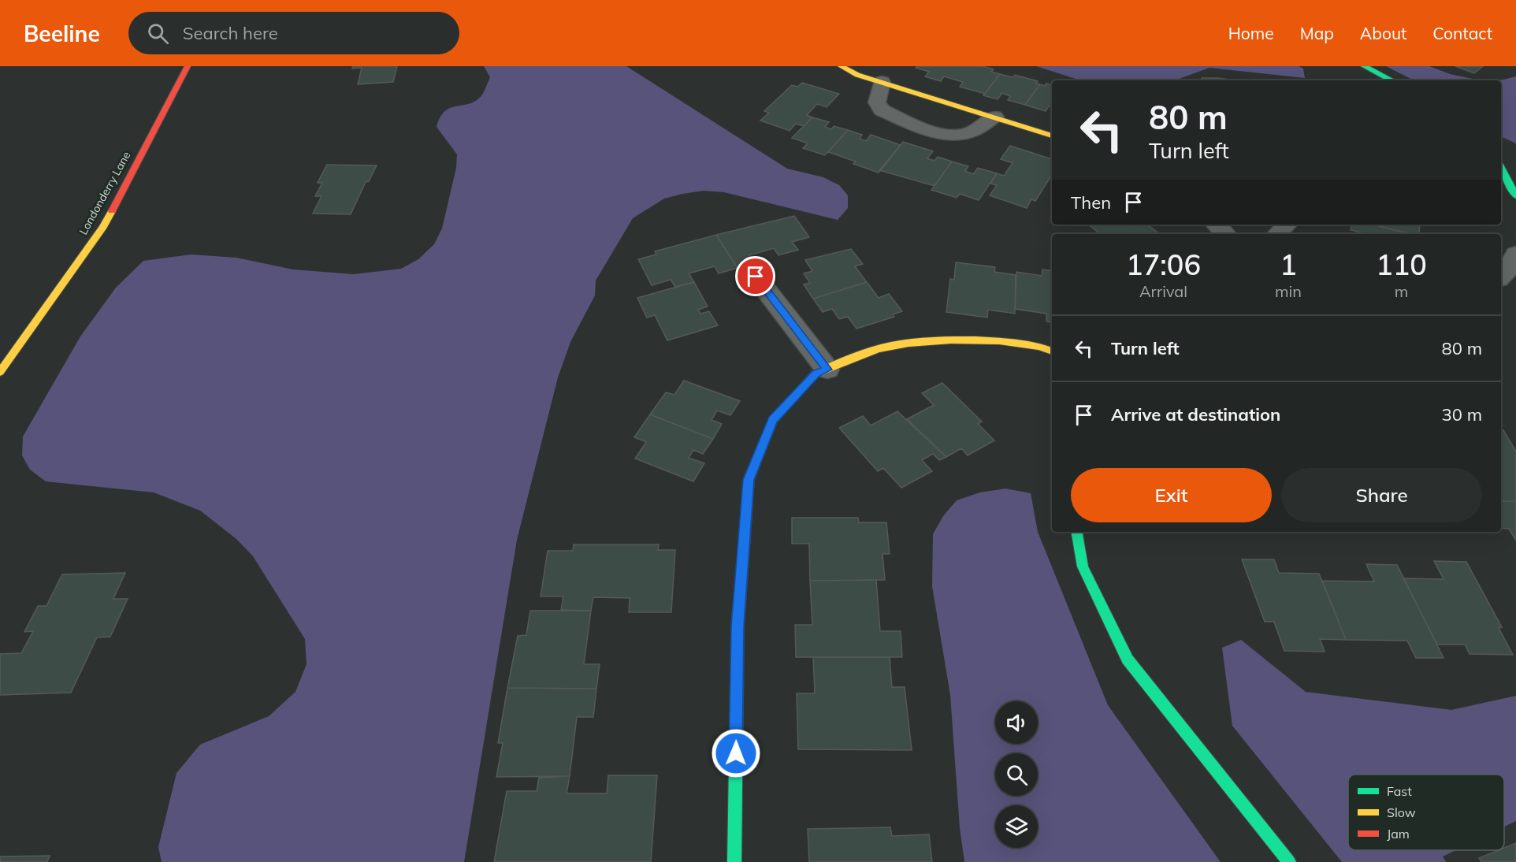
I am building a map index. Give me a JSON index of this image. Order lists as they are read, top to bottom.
{
  "streets": {
    "street": ["Londonderry Lane"]
  },
  "legend": ["Fast", "Slow", "Jam"],
  "page": {
    "header": "Beeline",
    "search": "Search here",
    "nav": [
      "Home",
      "Map",
      "About",
      "Contact"
    ],
    "turn": ["80 m", "Turn left"],
    "then": "Then",
    "eta": [
      "17:06",
      "Arrival",
      "1",
      "min",
      "110",
      "m"
    ],
    "list": [
      {
        "name": "Turn left",
        "value": "80 m"
      },
      {
        "name": "Arrive at destination",
        "value": "30 m"
      }
    ],
    "buttons": ["Exit", "Share"]
  }
}
